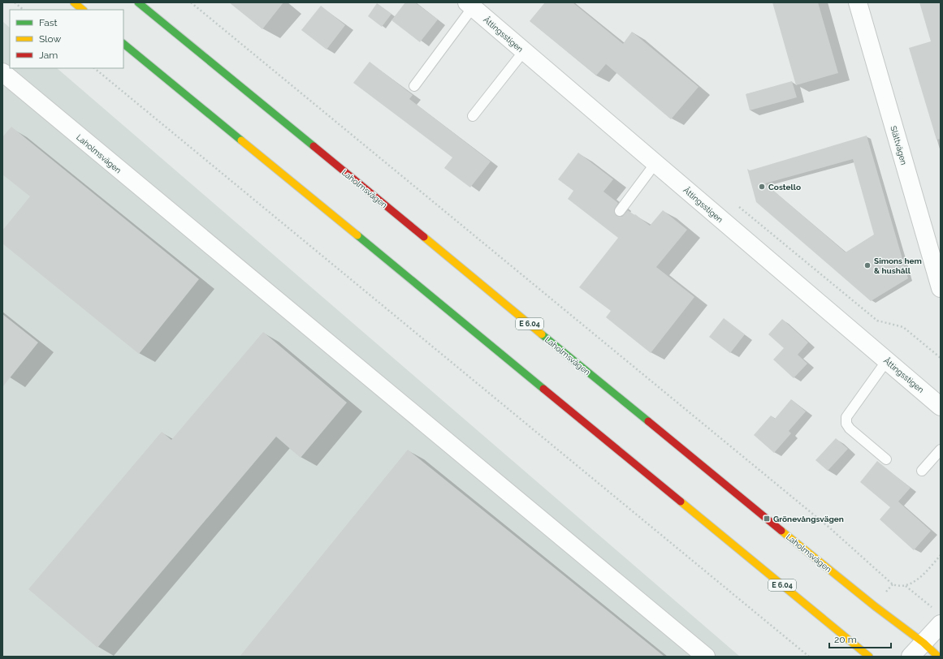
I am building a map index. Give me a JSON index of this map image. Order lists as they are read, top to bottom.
{
  "streets": {
    "highway": ["Laholmsvägen", "E 6.04"],
    "street": ["Åttingsstigen", "Slättvägen"]
  },
  "places": {
    "other": ["Costello", "Simons hem & hushåll"],
    "transit": ["Grönevångsvägen"]
  },
  "legend": ["Fast", "Slow", "Jam"],
  "scale_bar": "20 m"
}
